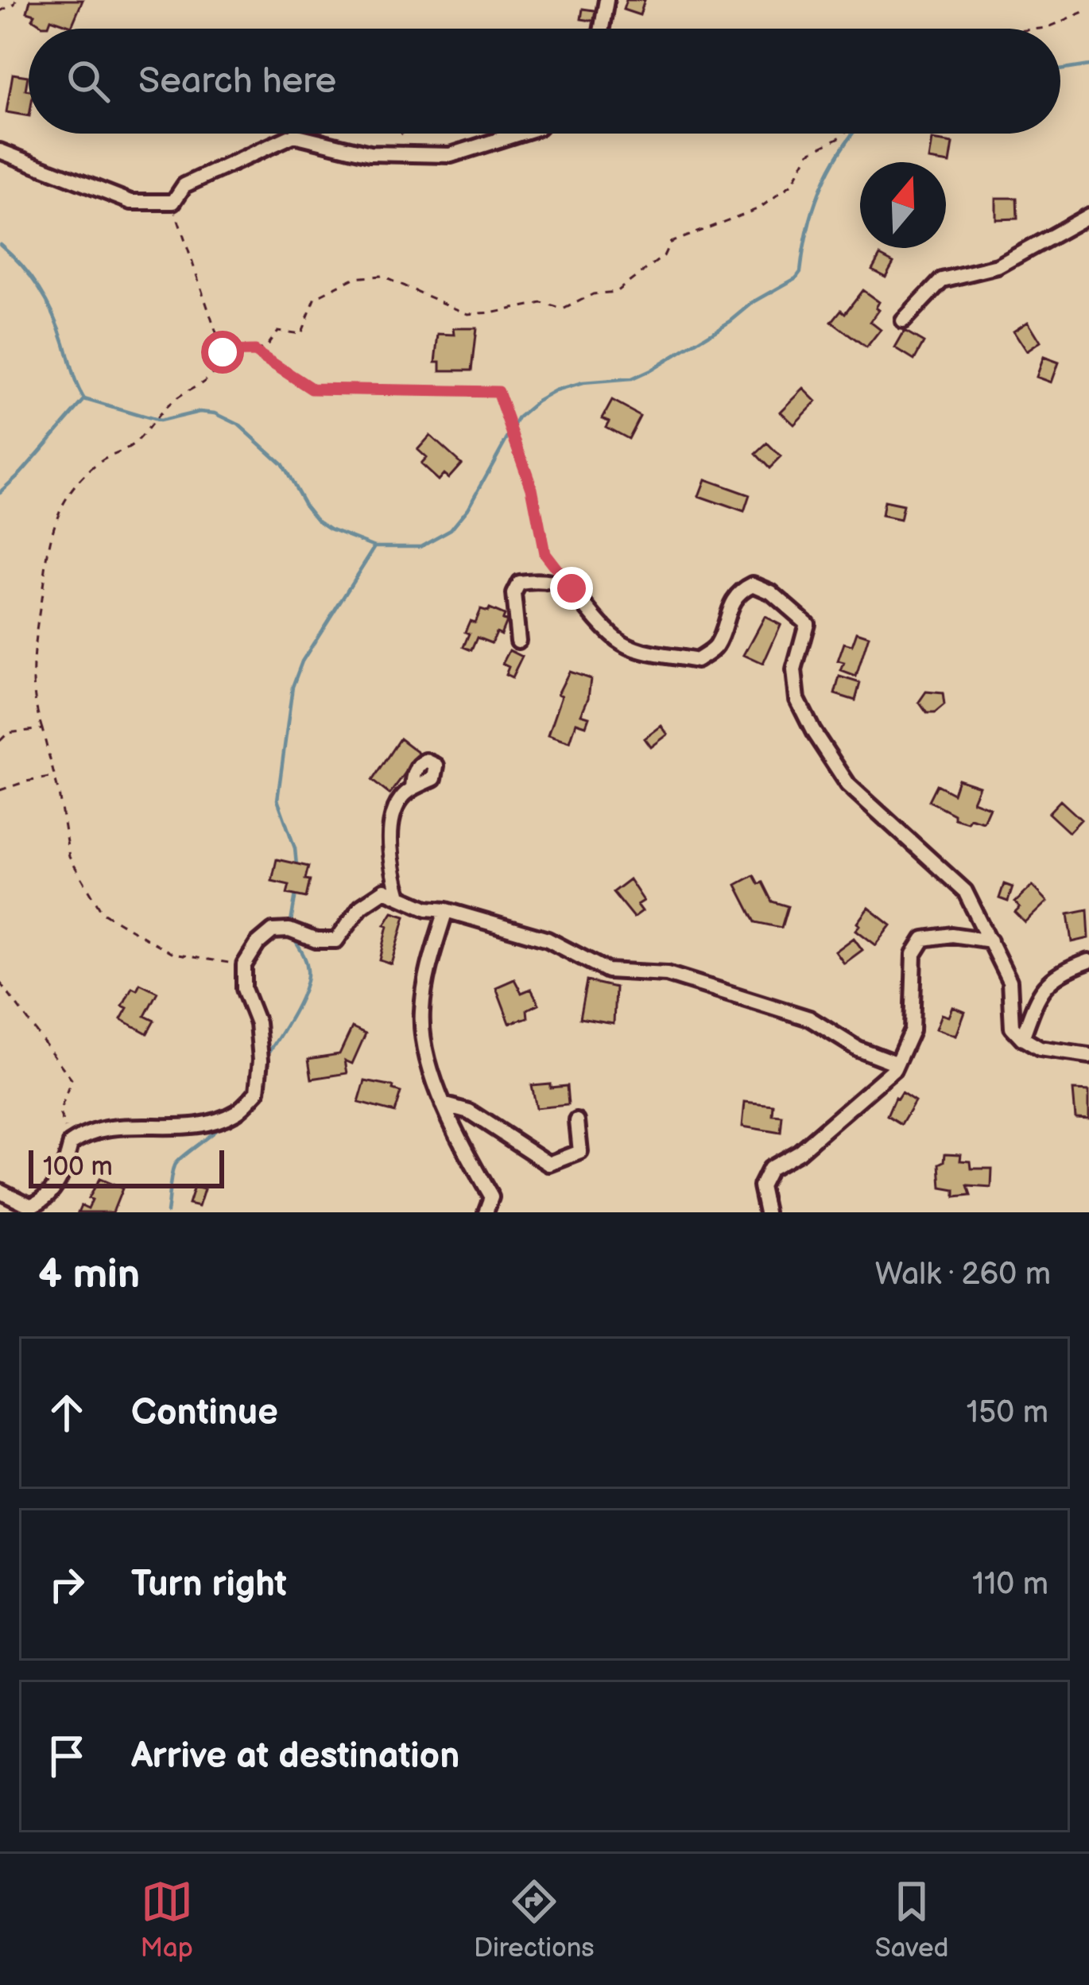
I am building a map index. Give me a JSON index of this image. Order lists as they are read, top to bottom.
{
  "scale_bar": "100 m",
  "north": "top",
  "page": {
    "search": "Search here",
    "scale": "100 m",
    "heading": ["4 min", "Walk · 260 m"],
    "list": [
      ["Continue", "150 m"],
      ["Turn right", "110 m"],
      "Arrive at destination"
    ],
    "nav": ["Map", "Directions", "Saved"]
  }
}
